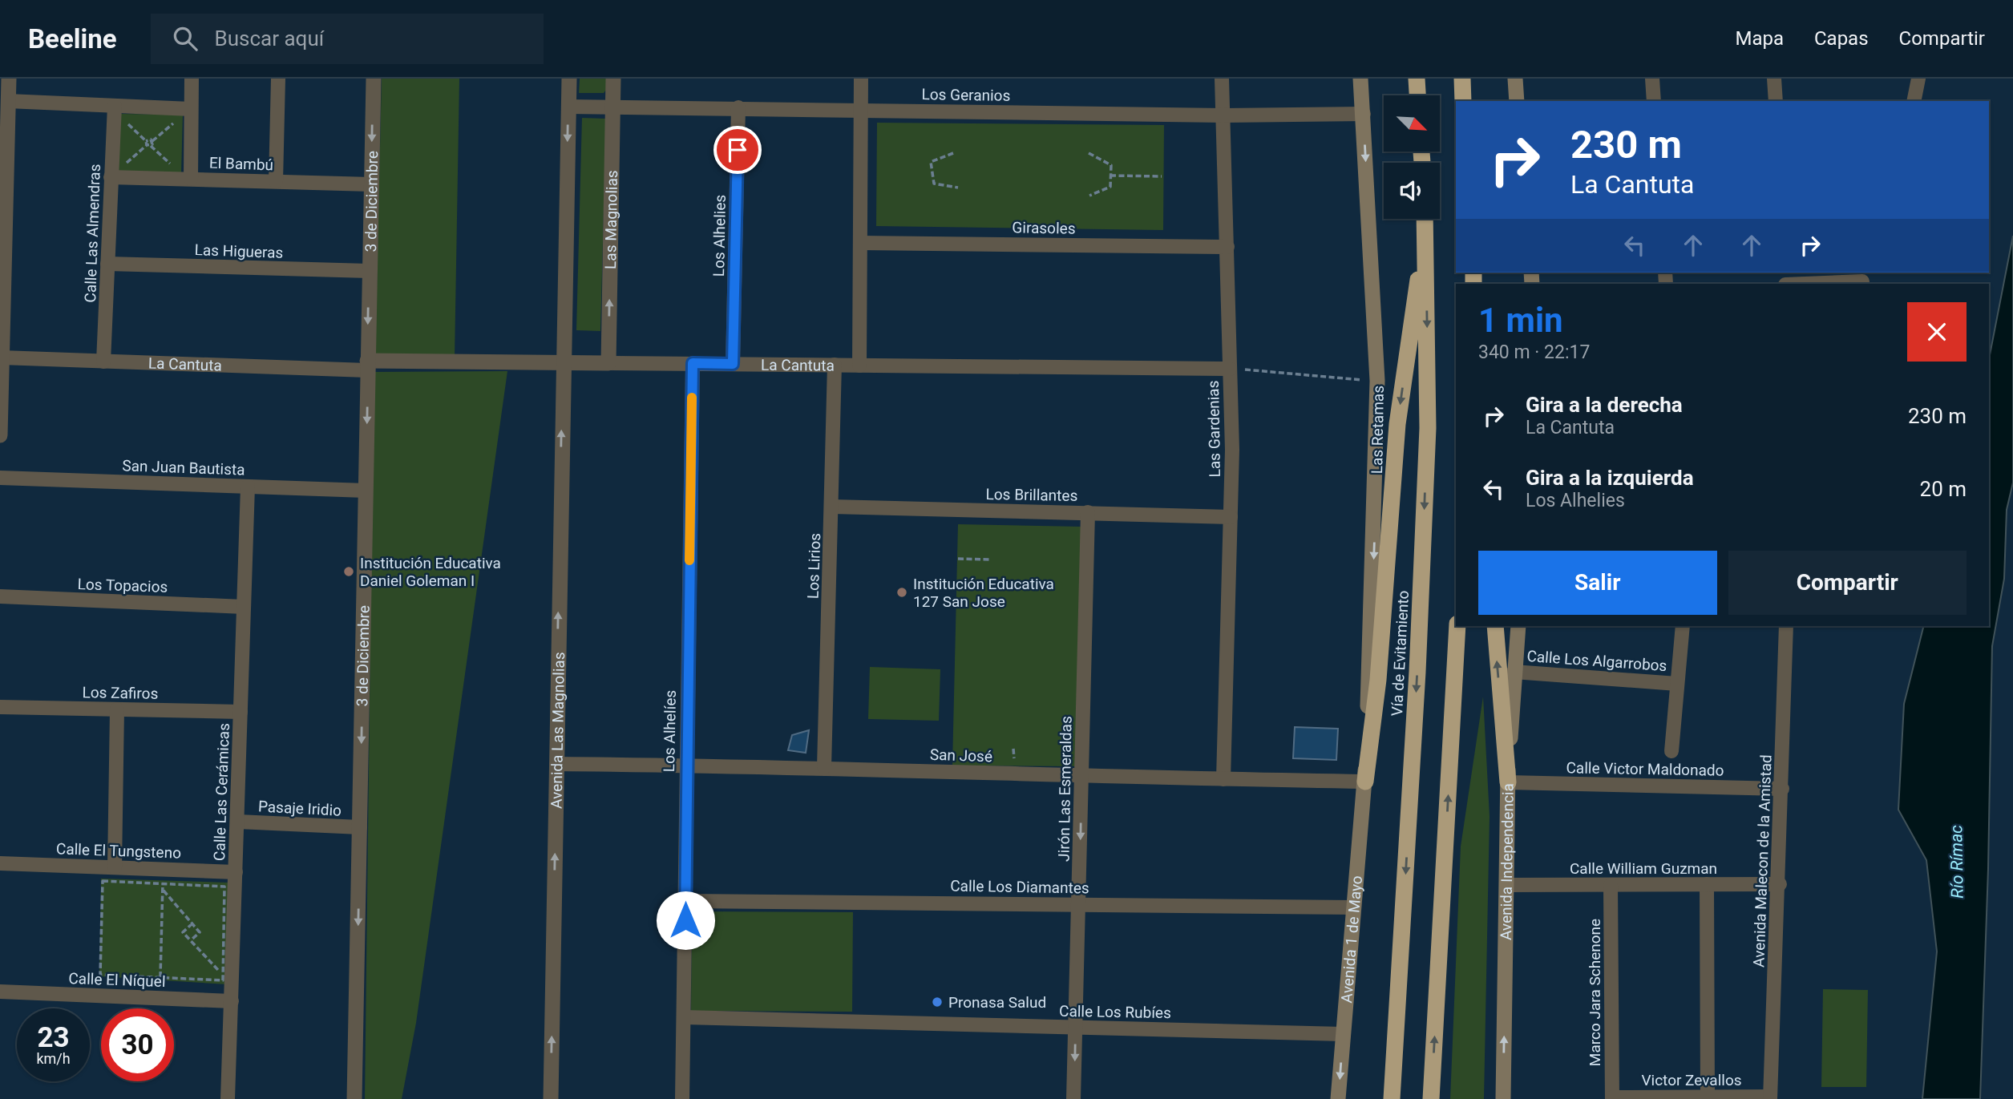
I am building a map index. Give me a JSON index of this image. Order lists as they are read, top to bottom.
{
  "streets": {
    "highway": ["Vía de Evitamiento"],
    "main road": ["Las Retamas", "Avenida Independencia", "Avenida 1 de Mayo"],
    "street": [
      "Los Geranios",
      "El Bambú",
      "3 de Diciembre",
      "Las Magnolias",
      "Girasoles",
      "Calle Las Almendras",
      "Los Alhelies",
      "Las Higueras",
      "La Cantuta",
      "Las Gardenias",
      "San Juan Bautista",
      "Los Brillantes",
      "Los Lirios",
      "Los Topacios",
      "Calle Los Algarrobos",
      "Los Zafiros",
      "Avenida Las Magnolias",
      "Los Alhelíes",
      "San José",
      "Calle Victor Maldonado",
      "Jirón Las Esmeraldas",
      "Calle Las Cerámicas",
      "Pasaje Iridio",
      "Calle El Tungsteno",
      "Avenida Malecon de la Amistad",
      "Calle William Guzman",
      "Calle Los Diamantes",
      "Calle El Níquel",
      "Marco Jara Schenone",
      "Calle Los Rubíes",
      "Victor Zevallos"
    ]
  },
  "crossings": [
    ["Los Geranios", "Las Magnolias"],
    ["Los Geranios", "Los Alhelies"],
    ["Los Geranios", "Las Gardenias"],
    ["Los Geranios", "Las Retamas"],
    ["El Bambú", "3 de Diciembre"],
    ["El Bambú", "Calle Las Almendras"],
    ["3 de Diciembre", "Las Higueras"],
    ["3 de Diciembre", "La Cantuta"],
    ["3 de Diciembre", "San Juan Bautista"],
    ["3 de Diciembre", "Pasaje Iridio"],
    ["Las Magnolias", "La Cantuta"],
    ["Girasoles", "Las Gardenias"],
    ["Calle Las Almendras", "Las Higueras"],
    ["Calle Las Almendras", "La Cantuta"],
    ["Los Alhelies", "La Cantuta"],
    ["La Cantuta", "Las Gardenias"],
    ["La Cantuta", "Los Lirios"],
    ["La Cantuta", "Avenida Las Magnolias"],
    ["La Cantuta", "Los Alhelíes"],
    ["Las Gardenias", "Los Brillantes"],
    ["Las Gardenias", "San José"],
    ["Las Retamas", "San José"],
    ["Las Retamas", "Avenida 1 de Mayo"],
    ["San Juan Bautista", "Calle Las Cerámicas"],
    ["Los Brillantes", "Los Lirios"],
    ["Los Brillantes", "Jirón Las Esmeraldas"],
    ["Los Lirios", "San José"],
    ["Los Topacios", "Calle Las Cerámicas"],
    ["Calle Los Algarrobos", "Avenida Independencia"],
    ["Los Zafiros", "Calle Las Cerámicas"],
    ["Avenida Las Magnolias", "San José"],
    ["Los Alhelíes", "San José"],
    ["Los Alhelíes", "Calle Los Diamantes"],
    ["Los Alhelíes", "Calle Los Rubíes"],
    ["San José", "Jirón Las Esmeraldas"],
    ["San José", "Avenida 1 de Mayo"],
    ["Calle Victor Maldonado", "Avenida Malecon de la Amistad"],
    ["Calle Victor Maldonado", "Avenida Independencia"],
    ["Jirón Las Esmeraldas", "Calle Los Diamantes"],
    ["Jirón Las Esmeraldas", "Calle Los Rubíes"],
    ["Calle Las Cerámicas", "Pasaje Iridio"],
    ["Calle Las Cerámicas", "Calle El Tungsteno"],
    ["Calle Las Cerámicas", "Calle El Níquel"],
    ["Avenida Malecon de la Amistad", "Calle William Guzman"],
    ["Avenida Malecon de la Amistad", "Victor Zevallos"],
    ["Avenida Independencia", "Calle William Guzman"],
    ["Calle William Guzman", "Marco Jara Schenone"],
    ["Calle Los Diamantes", "Avenida 1 de Mayo"],
    ["Avenida 1 de Mayo", "Calle Los Rubíes"],
    ["Marco Jara Schenone", "Victor Zevallos"]
  ],
  "one_way": [
    "3 de Diciembre",
    "Las Retamas",
    "Avenida Las Magnolias",
    "Avenida Independencia"
  ],
  "water": ["Río Rímac"],
  "places": ["Institución Educativa Daniel Goleman I", "Institución Educativa 127 San Jose", "Pronasa Salud"],
  "north": "bottom right",
  "page": {
    "header": "Beeline",
    "search": "Buscar aquí",
    "nav": ["Mapa", "Capas", "Compartir"],
    "turn": ["230 m", "La Cantuta"],
    "heading": ["1 min", "340 m · 22:17"],
    "list": [
      {
        "name": "Gira a la derecha",
        "note": "La Cantuta",
        "value": "230 m"
      },
      {
        "name": "Gira a la izquierda",
        "note": "Los Alhelies",
        "value": "20 m"
      }
    ],
    "buttons": ["Salir", "Compartir"],
    "speed": "23 km/h",
    "limit": "30"
  }
}
